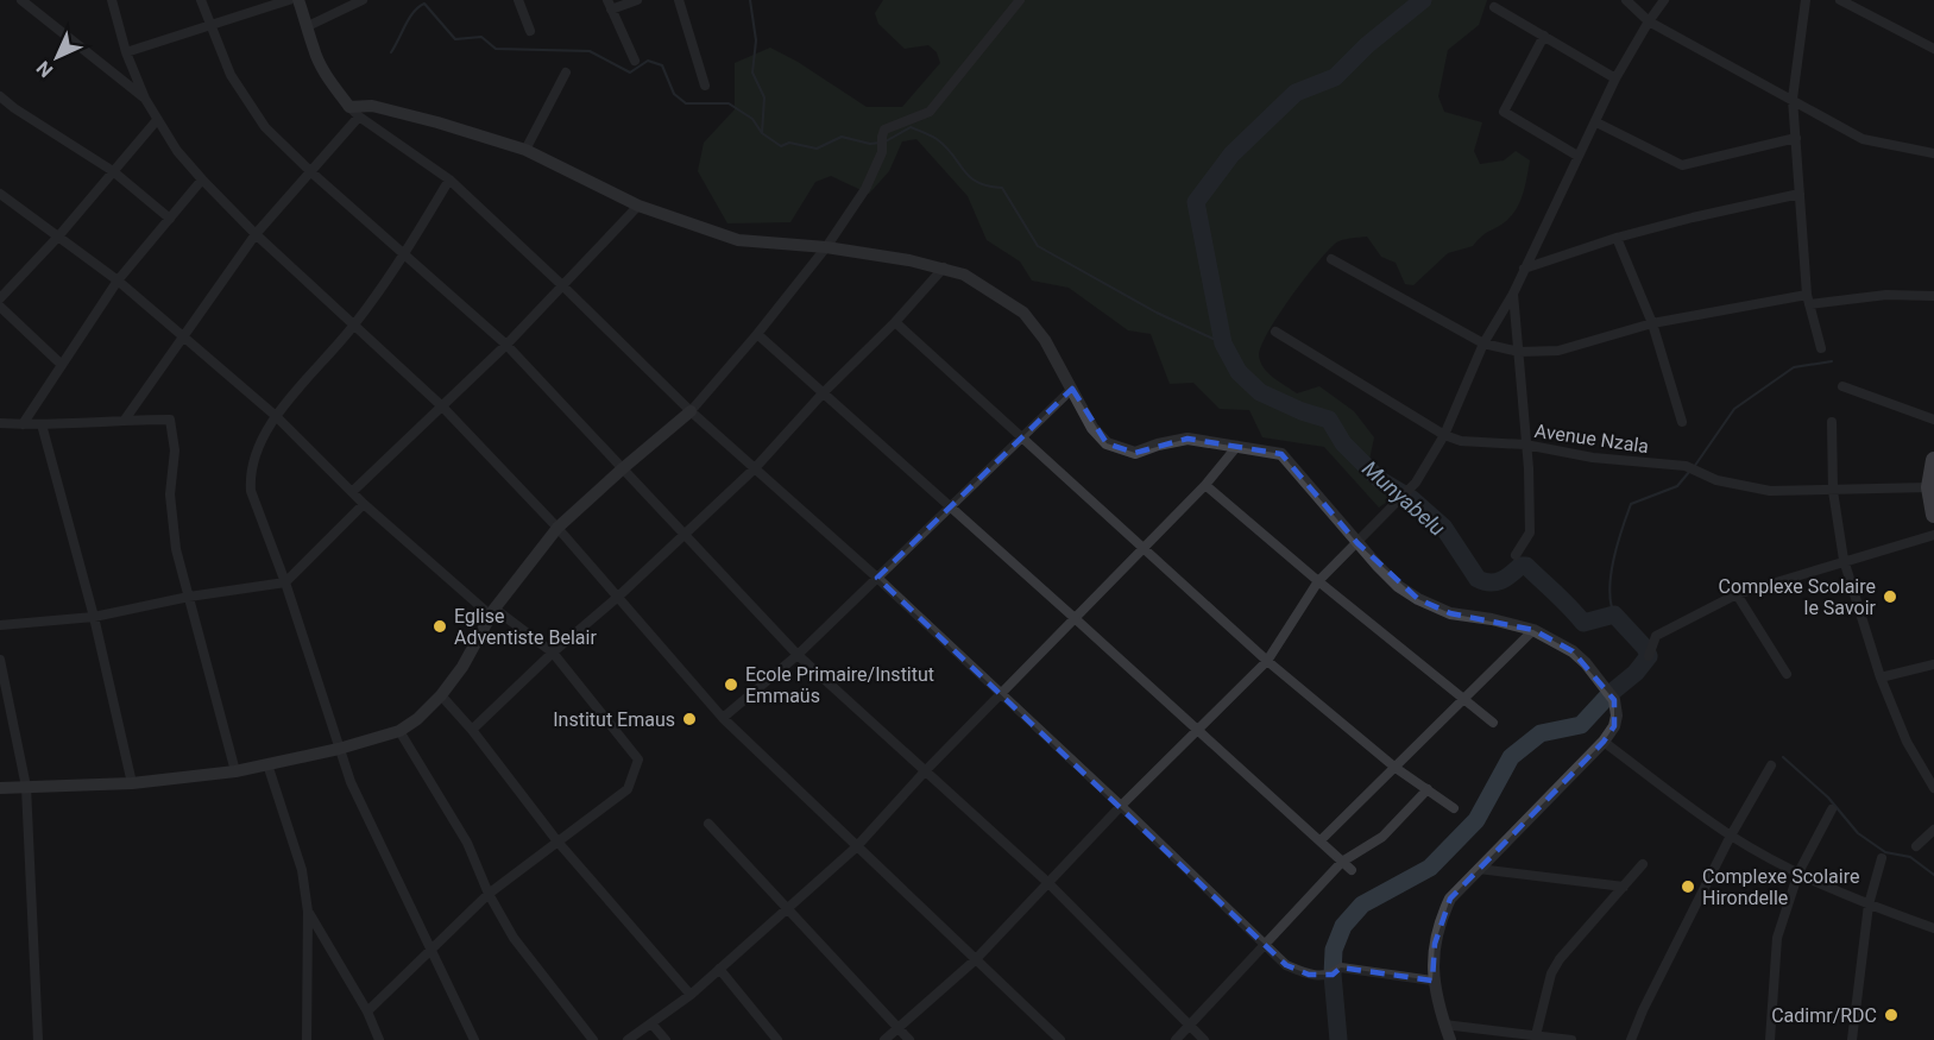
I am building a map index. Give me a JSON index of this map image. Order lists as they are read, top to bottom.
{
  "streets": {
    "street": ["Avenue Nzala"]
  },
  "water": ["Munyabelu"],
  "places": [
    "Complexe Scolaire le Savoir",
    "Eglise Adventiste Belair",
    "Ecole Primaire/Institut Emmaüs",
    "Institut Emaus",
    "Complexe Scolaire Hirondelle",
    "Cadimr/RDC"
  ],
  "north": "bottom left"
}
